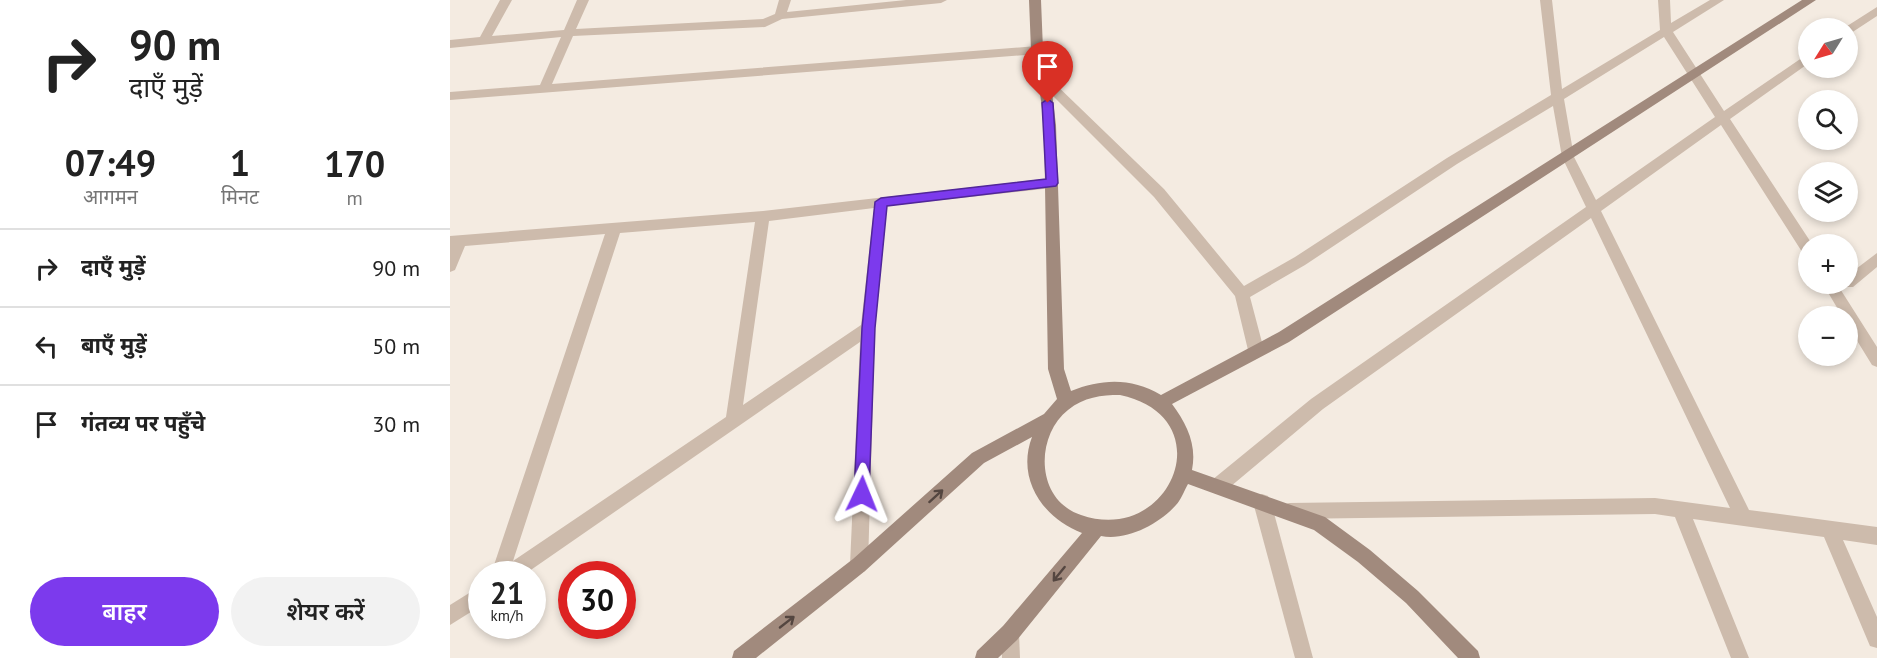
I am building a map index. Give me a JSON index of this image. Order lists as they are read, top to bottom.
{
  "north": "bottom left",
  "page": {
    "turn": ["90 m", "दाएँ मुड़ें"],
    "map_buttons": ["+", "−"],
    "eta": [
      "07:49",
      "आगमन",
      "1",
      "मिनट",
      "170",
      "m"
    ],
    "list": [
      {
        "name": "दाएँ मुड़ें",
        "value": "90 m"
      },
      {
        "name": "बाएँ मुड़ें",
        "value": "50 m"
      },
      {
        "name": "गंतव्य पर पहुँचे",
        "value": "30 m"
      }
    ],
    "speed": "21 km/h",
    "limit": "30",
    "buttons": ["बाहर", "शेयर करें"]
  }
}
